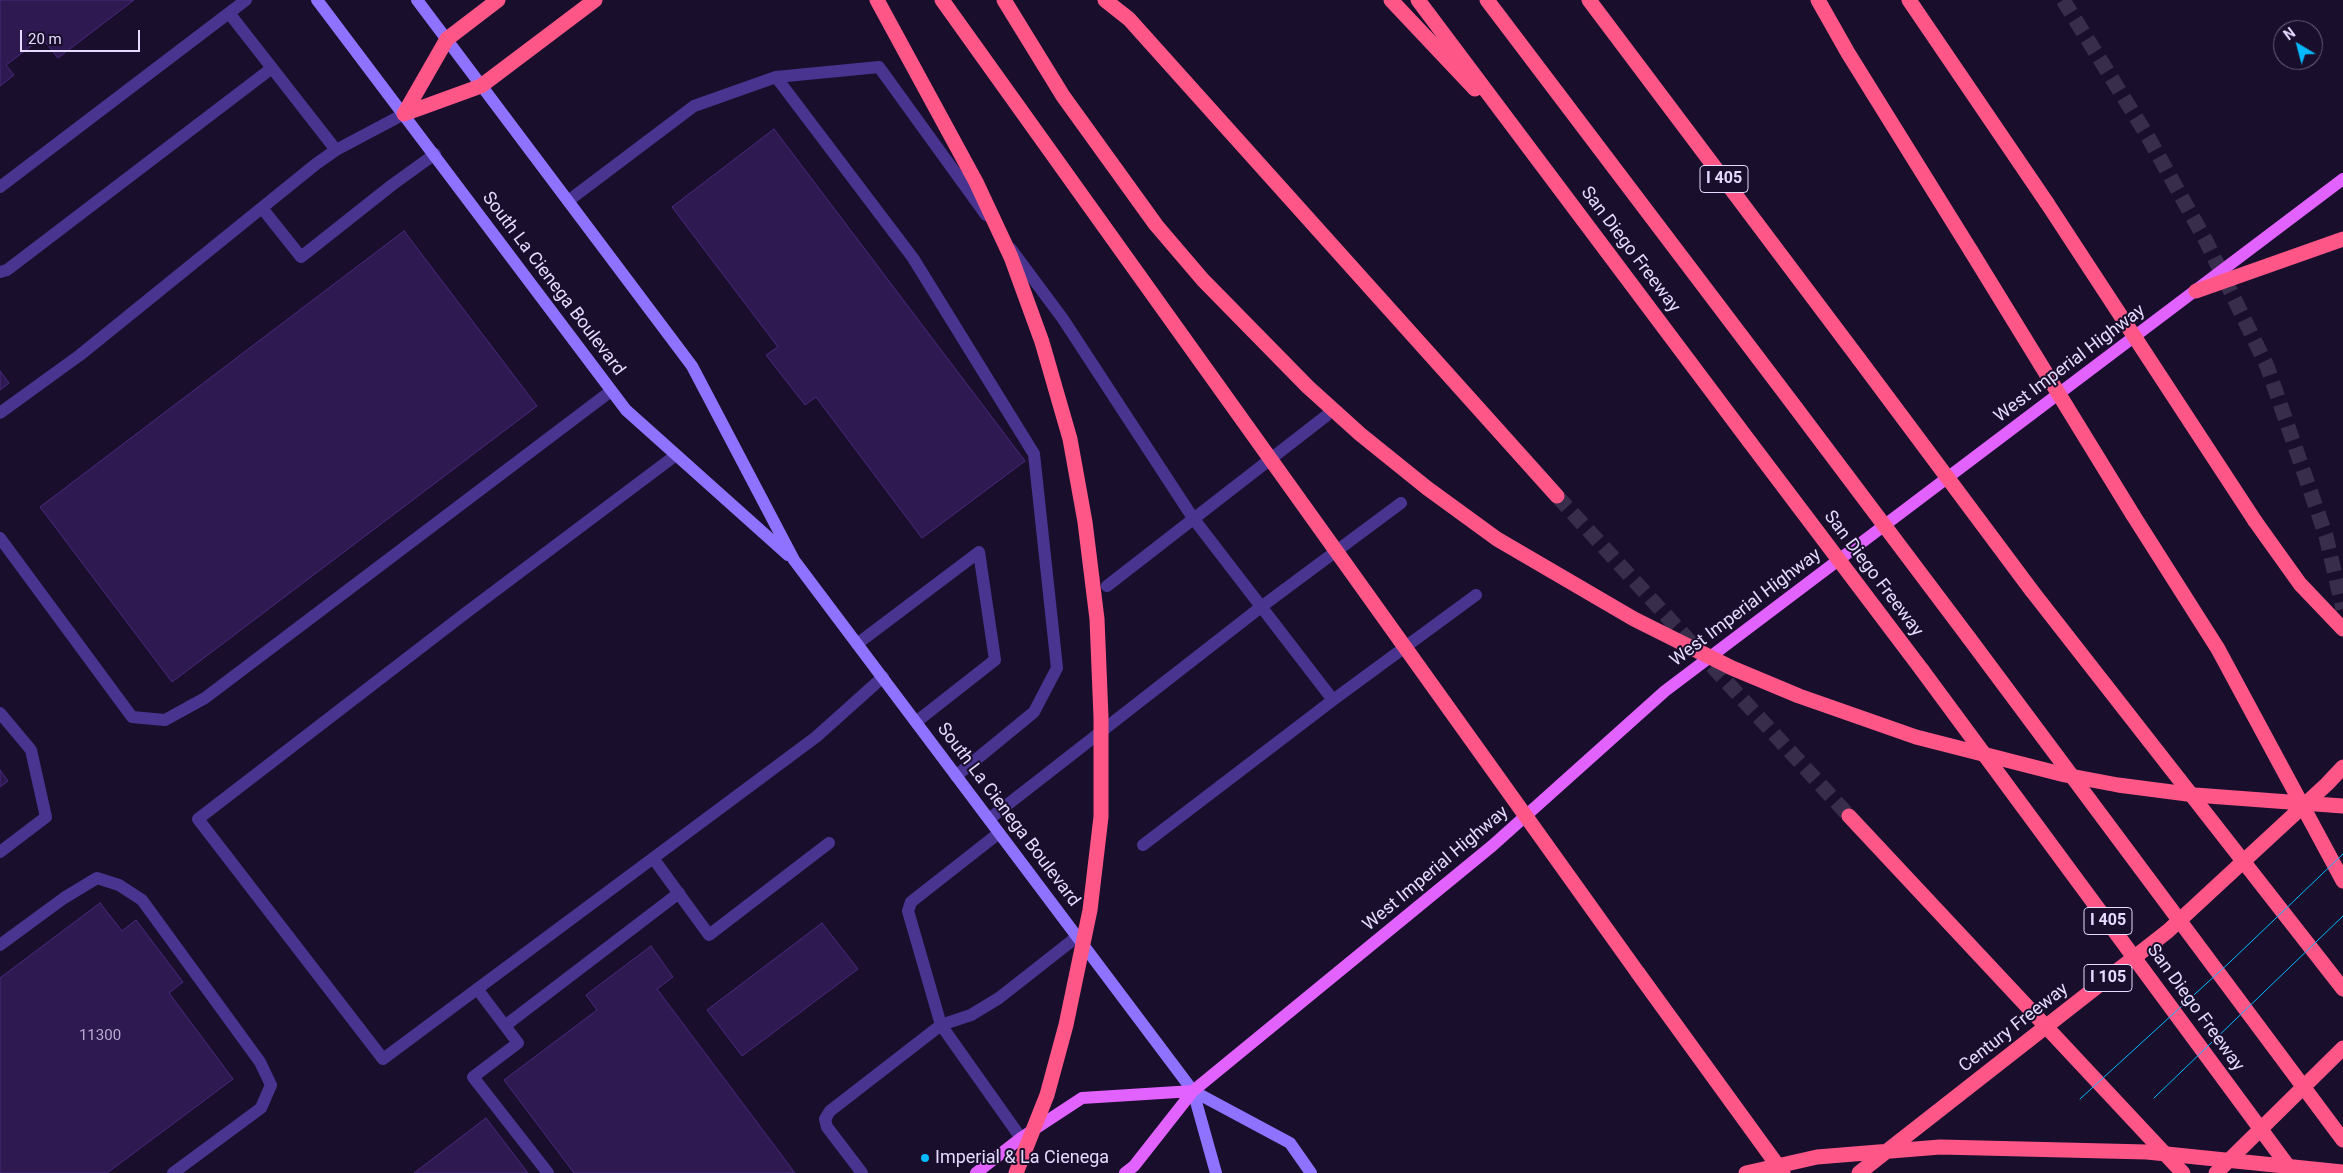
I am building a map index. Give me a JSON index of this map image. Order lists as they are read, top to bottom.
{
  "streets": {
    "highway": [
      "I 405",
      "San Diego Freeway",
      "I 105",
      "Century Freeway"
    ],
    "main road": ["South La Cienega Boulevard", "West Imperial Highway"]
  },
  "crossings": [
    ["South La Cienega Boulevard", "West Imperial Highway"]
  ],
  "places": ["Imperial & La Cienega"],
  "house_numbers": ["11300"],
  "scale_bar": "20 m",
  "north": "top left"
}
